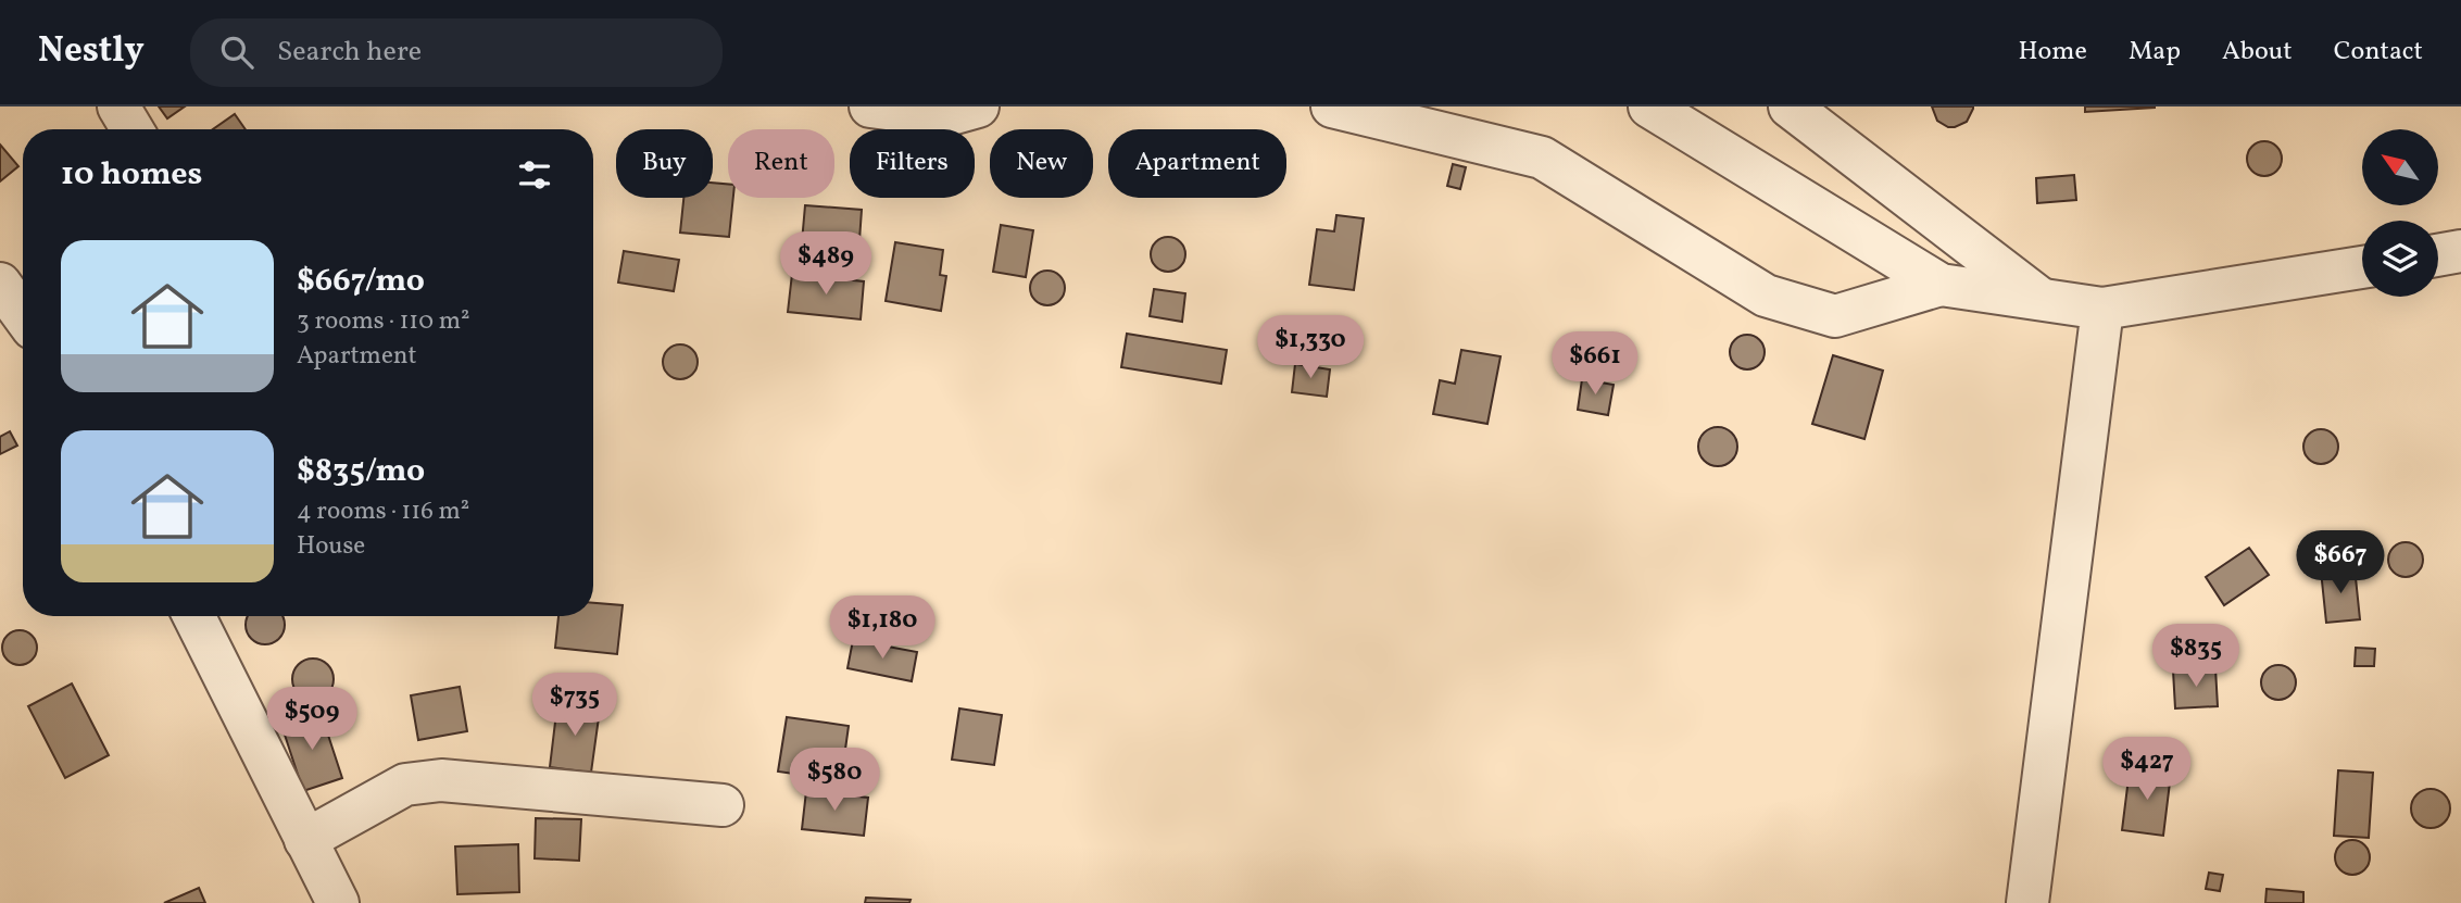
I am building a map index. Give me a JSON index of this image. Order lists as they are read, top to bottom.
{
  "north": "top left",
  "page": {
    "header": "Nestly",
    "search": "Search here",
    "nav": [
      "Home",
      "Map",
      "About",
      "Contact"
    ],
    "chip": [
      "Buy",
      "Rent",
      "Filters",
      "New",
      "Apartment"
    ],
    "heading": "10 homes",
    "list": [
      {
        "name": "$667/mo",
        "note": "3 rooms · 110 m² · Apartment"
      },
      {
        "name": "$835/mo",
        "note": "4 rooms · 116 m² · House"
      }
    ],
    "price": [
      "$489",
      "$1,330",
      "$661",
      "$667",
      "$1,180",
      "$835",
      "$735",
      "$509",
      "$427",
      "$580"
    ]
  }
}
